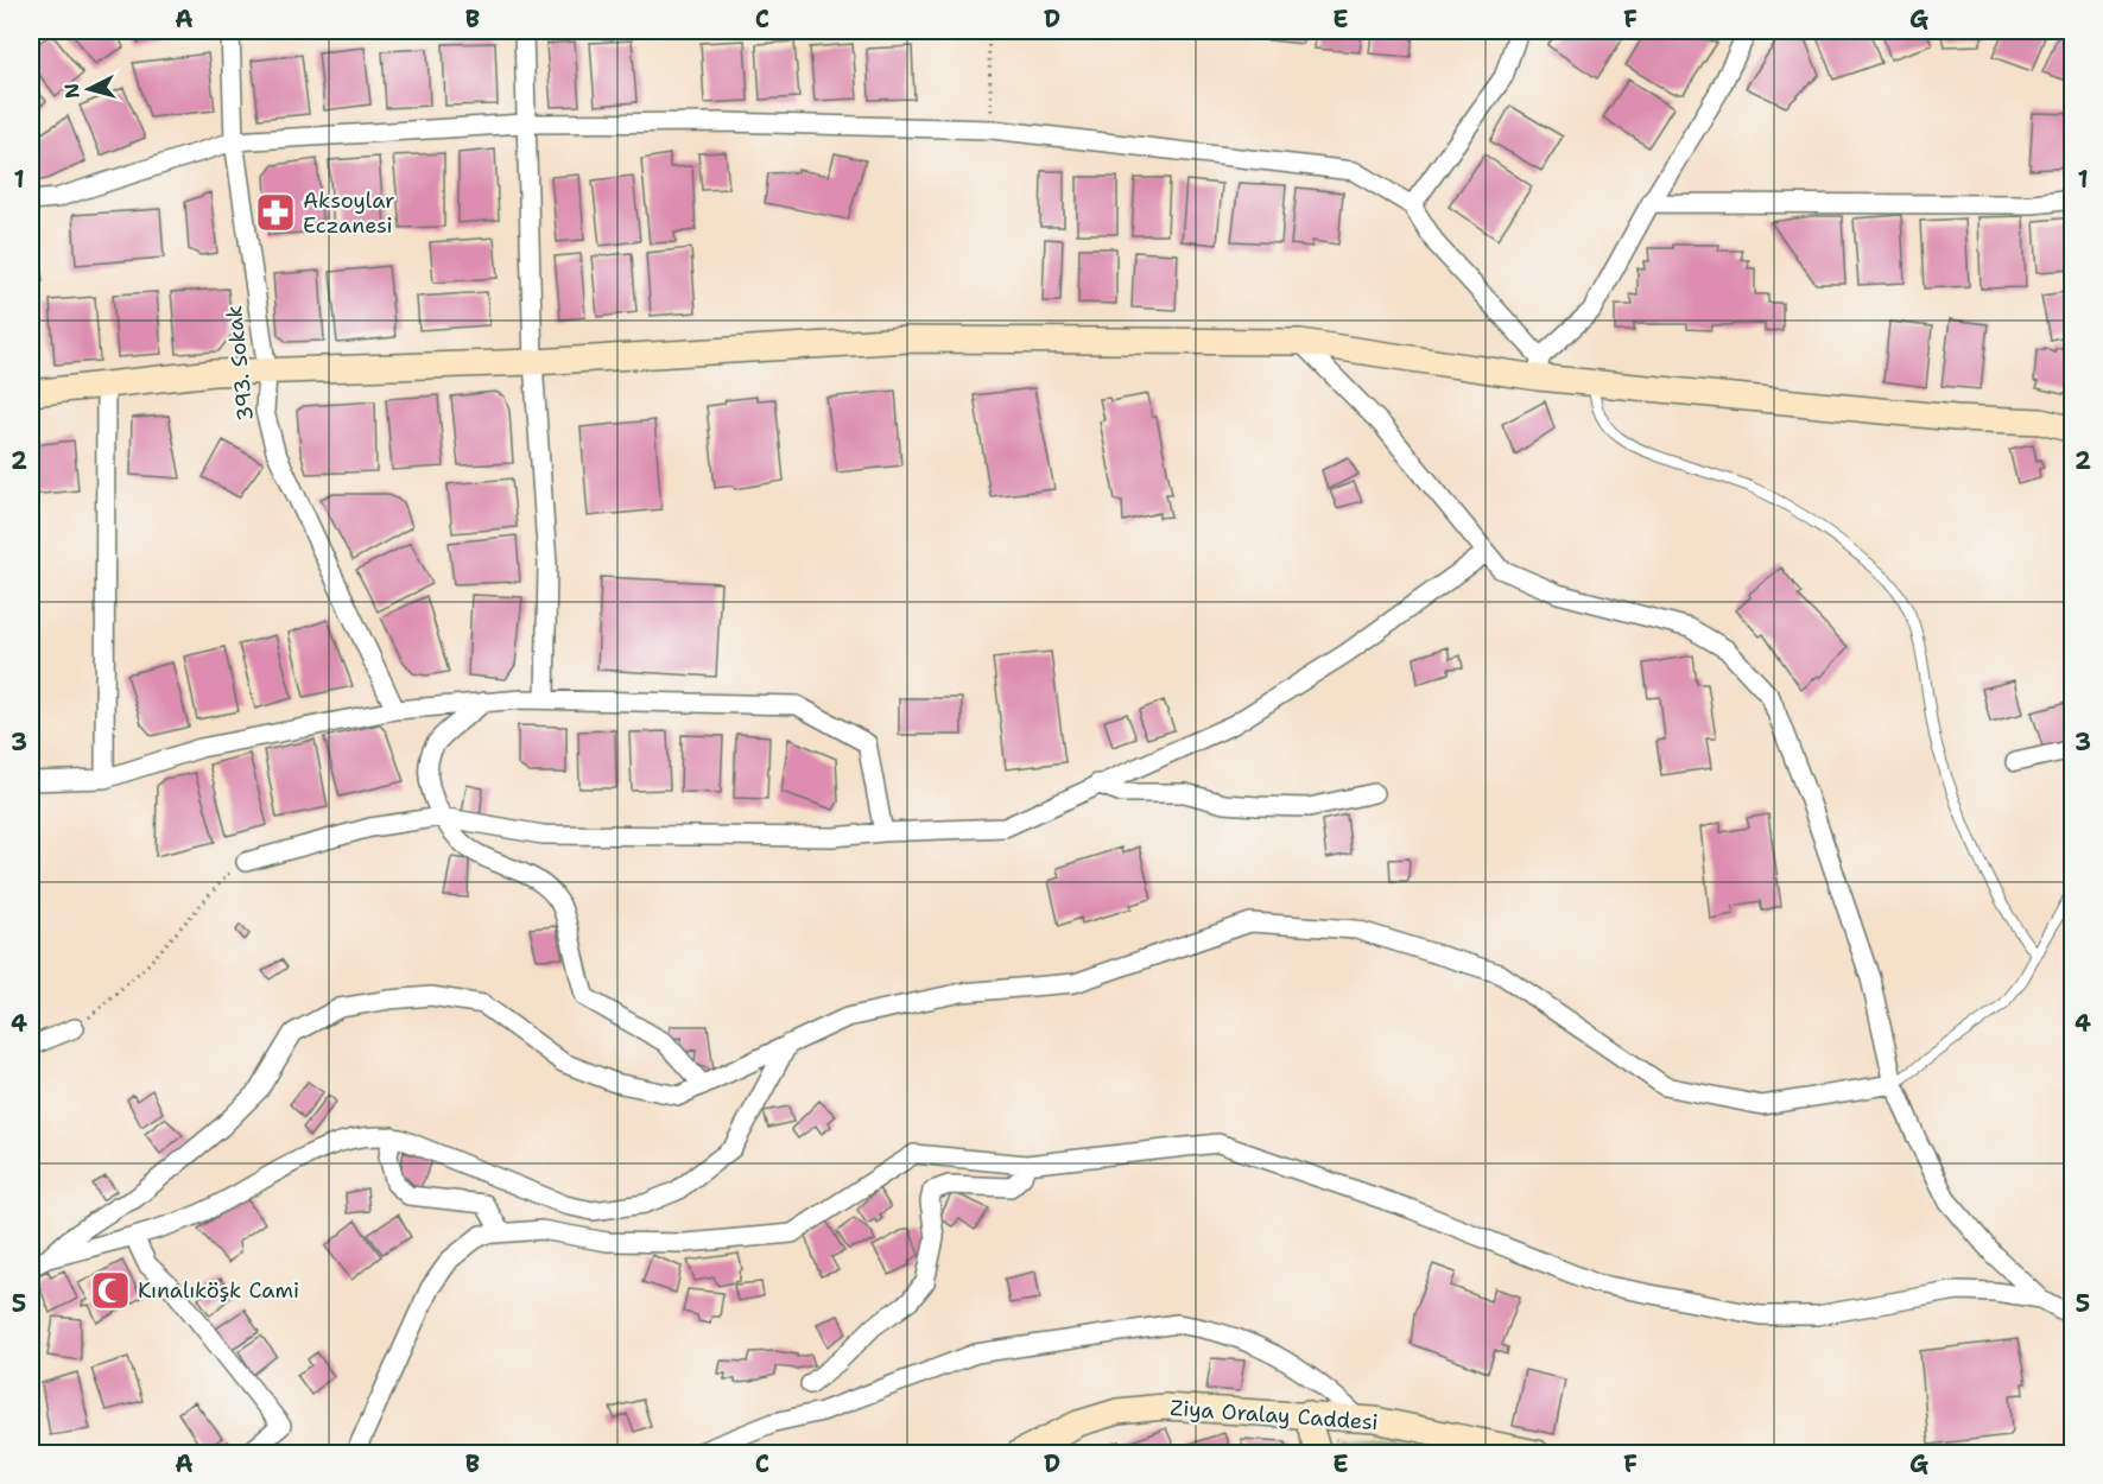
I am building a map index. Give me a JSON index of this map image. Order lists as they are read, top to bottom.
{
  "streets": {
    "street": ["393. Sokak", "Ziya Oralay Caddesi"]
  },
  "places": {
    "pharmacy": ["Aksoylar Eczanesi"],
    "mosque": ["Kınalıköşk Cami"]
  },
  "north": "left",
  "grid": {
    "columns": [
      "A",
      "B",
      "C",
      "D",
      "E",
      "F",
      "G"
    ],
    "rows": [
      "1",
      "2",
      "3",
      "4",
      "5"
    ]
  }
}
